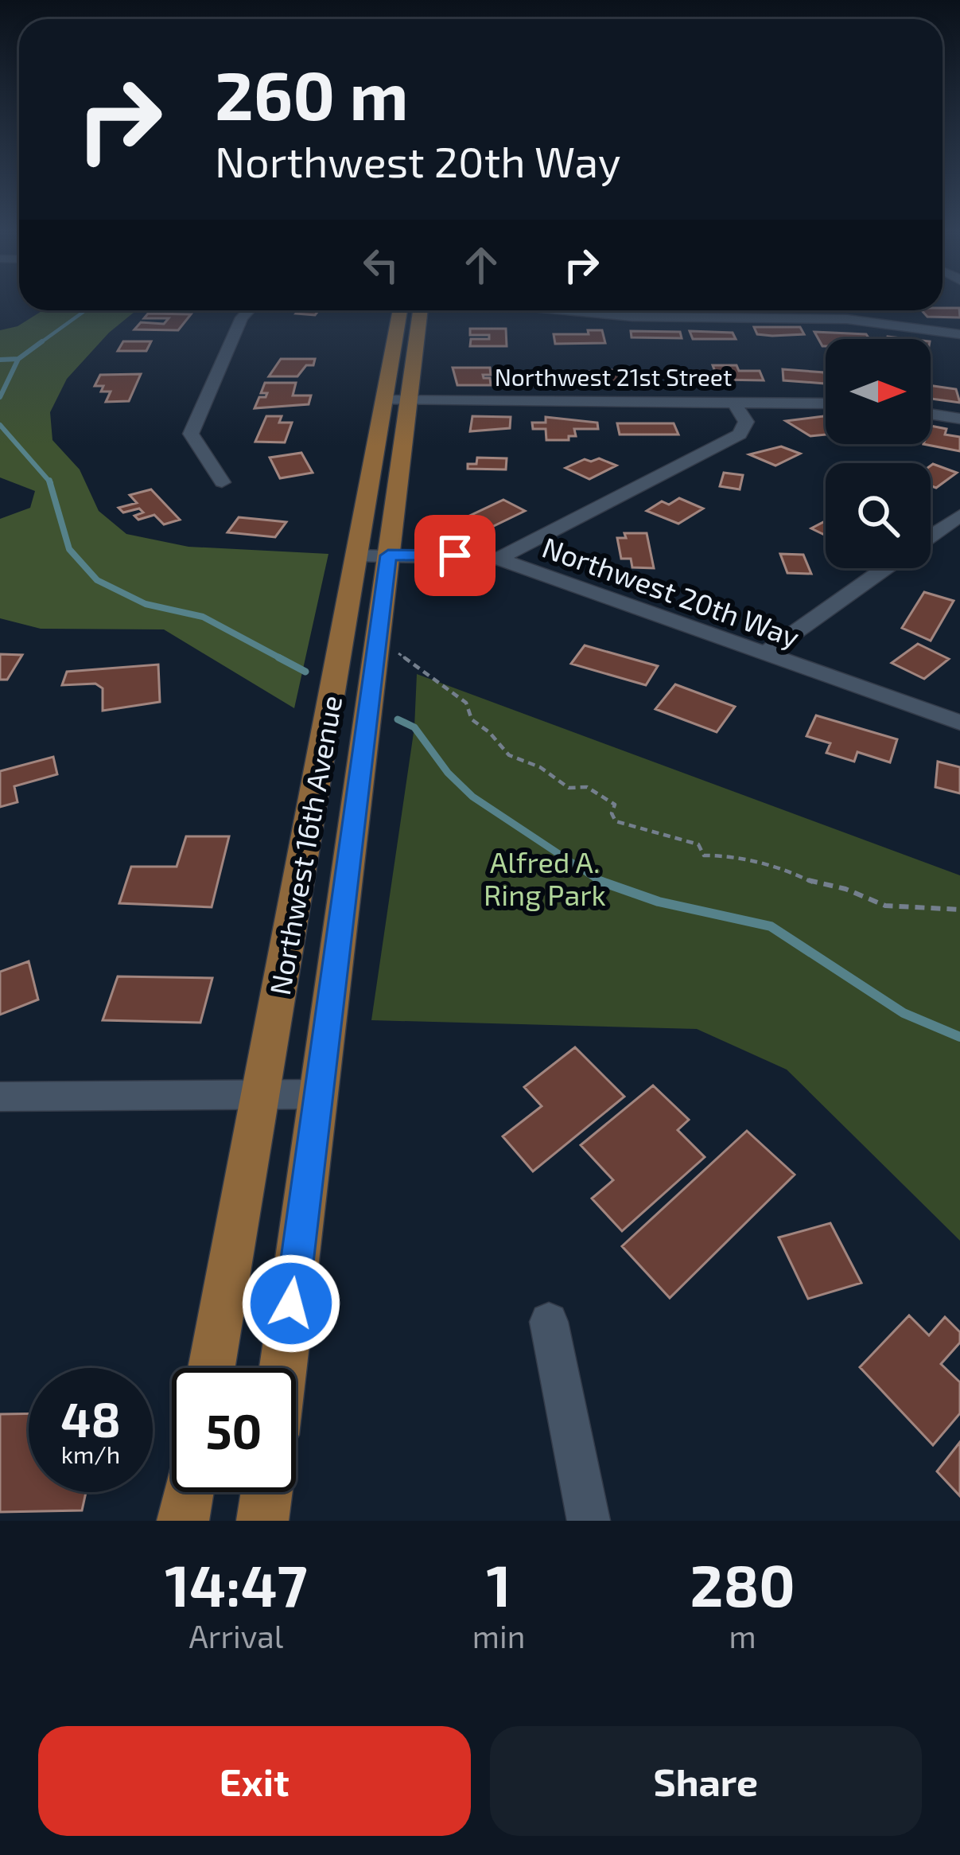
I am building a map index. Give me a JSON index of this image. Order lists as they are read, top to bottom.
{
  "streets": {
    "main road": ["Northwest 16th Avenue"],
    "street": ["Northwest 21st Street", "Northwest 20th Way"]
  },
  "crossings": [
    ["Northwest 21st Street", "Northwest 16th Avenue"],
    ["Northwest 20th Way", "Northwest 16th Avenue"]
  ],
  "parks": ["Alfred A. Ring Park"],
  "north": "right",
  "page": {
    "turn": ["260 m", "Northwest 20th Way"],
    "speed": "48 km/h",
    "limit": "50",
    "eta": [
      "14:47",
      "Arrival",
      "1",
      "min",
      "280",
      "m"
    ],
    "buttons": ["Exit", "Share"]
  }
}
